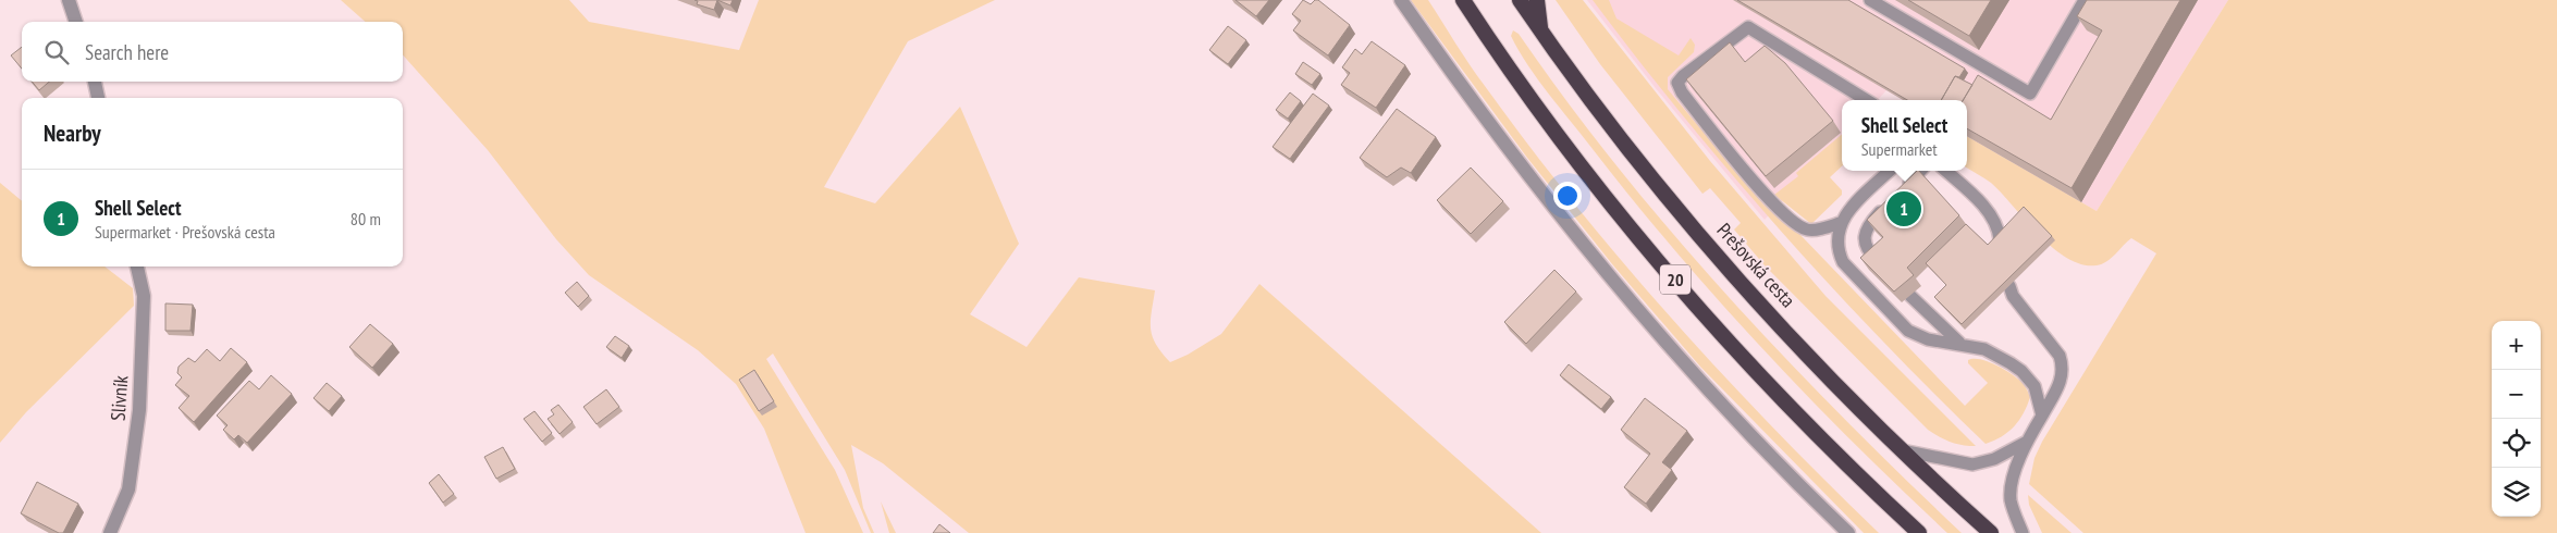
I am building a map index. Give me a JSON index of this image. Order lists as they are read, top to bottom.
{
  "streets": {
    "highway": ["Prešovská cesta", "20"],
    "street": ["Slivník"]
  },
  "page": {
    "search": "Search here",
    "heading": "Nearby",
    "popup": ["Shell Select", "Supermarket"],
    "list": [
      {
        "mark": "1",
        "name": "Shell Select",
        "note": "Supermarket · Prešovská cesta",
        "value": "80 m"
      }
    ],
    "pins": "1",
    "map_buttons": ["+", "−"]
  }
}
